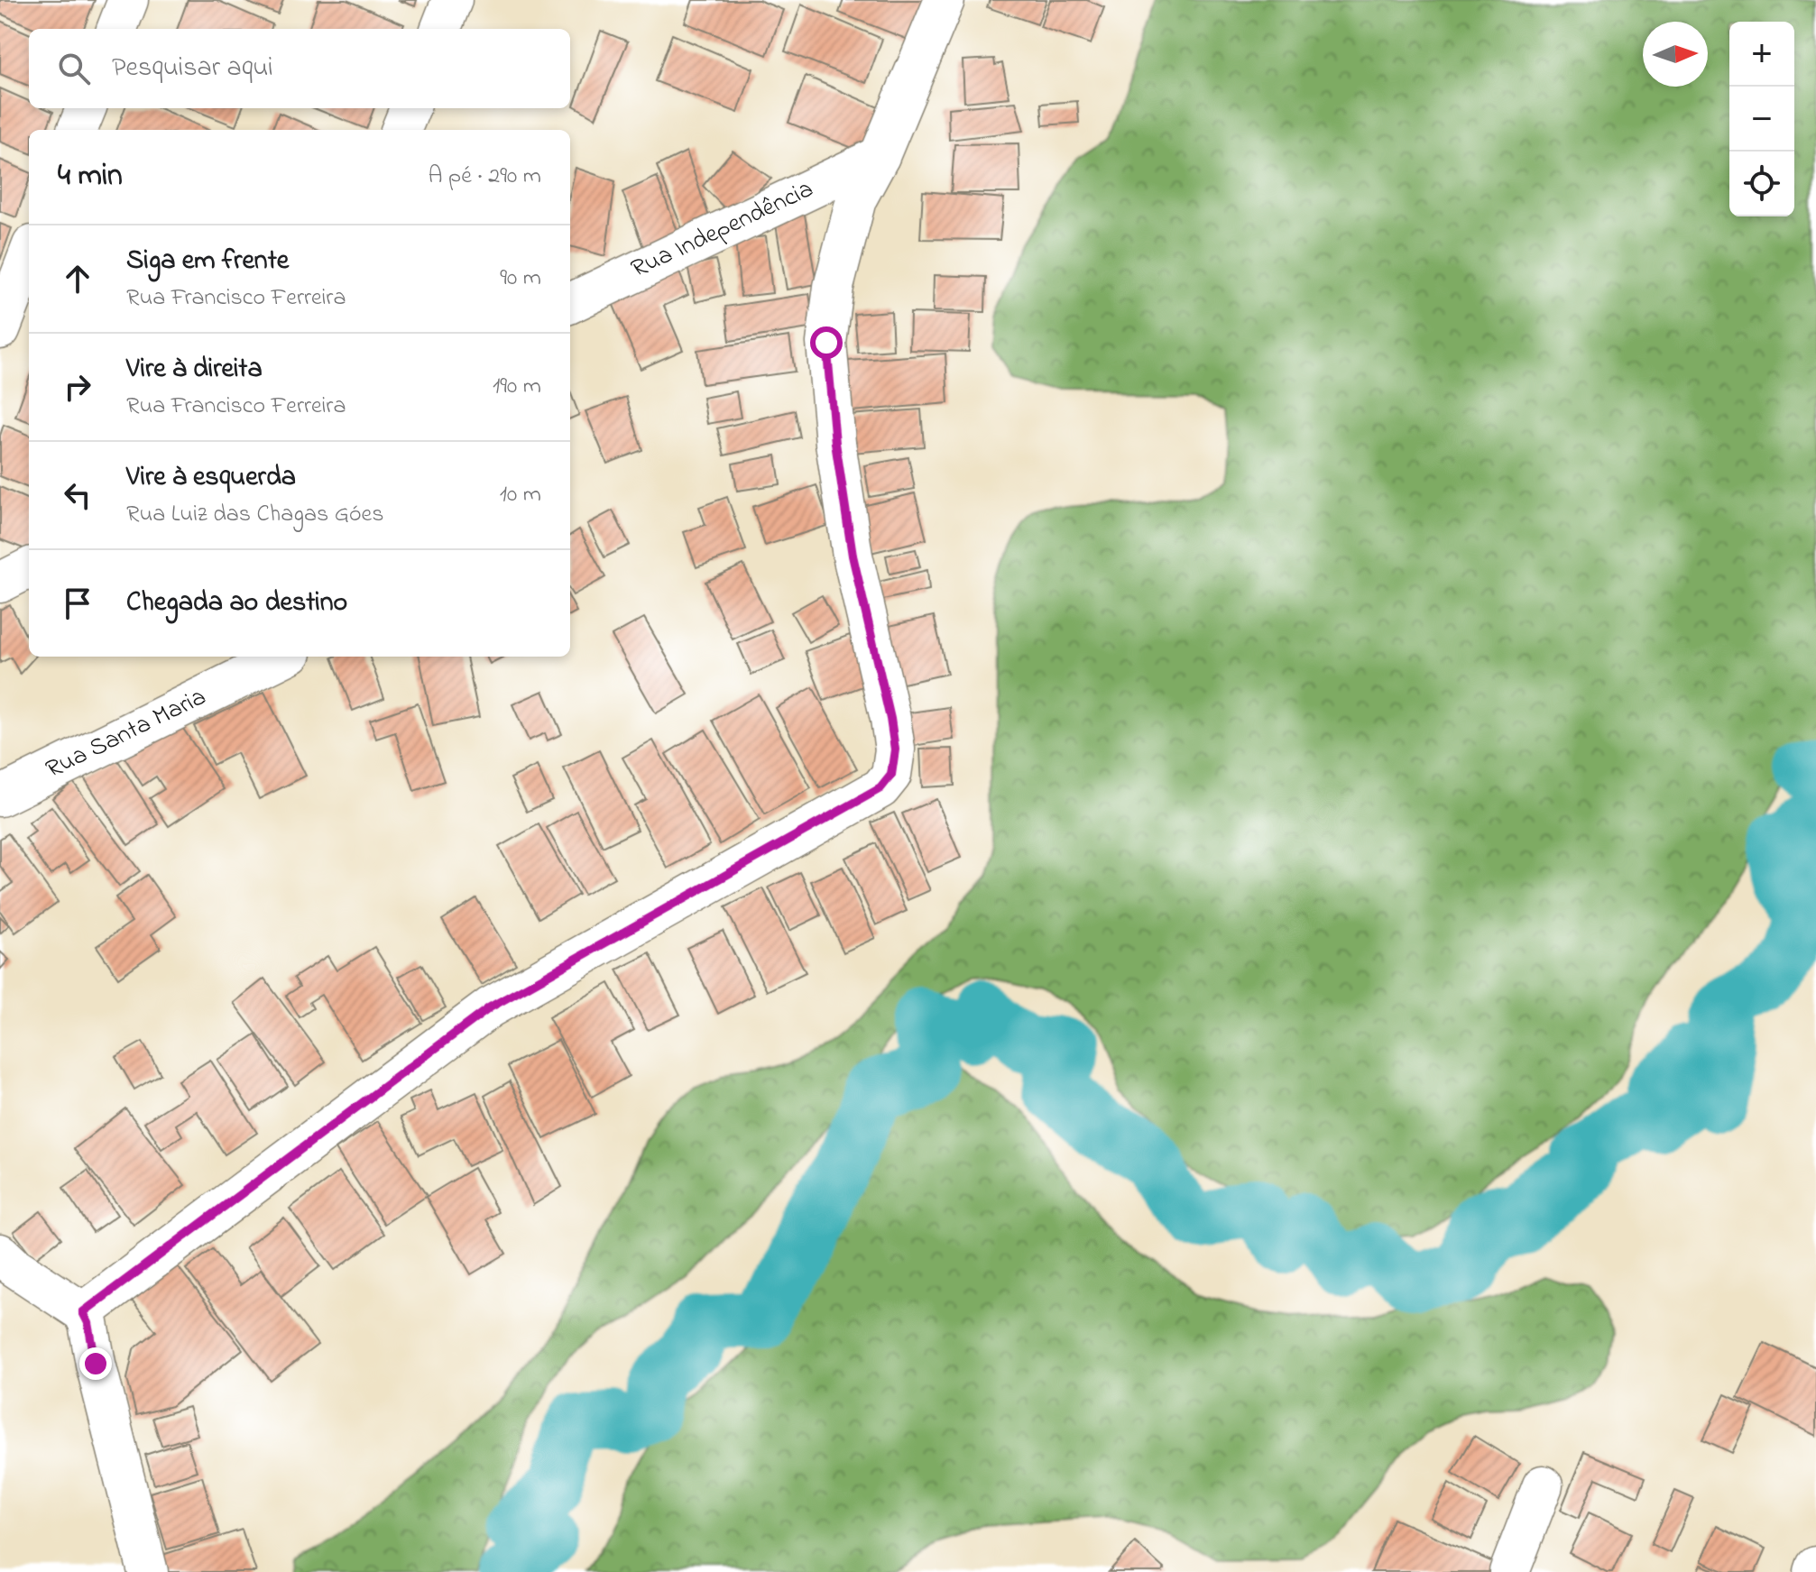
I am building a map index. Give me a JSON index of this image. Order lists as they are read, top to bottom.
{
  "streets": {
    "street": ["Rua Independência", "Rua Santa Maria"]
  },
  "north": "right",
  "page": {
    "map_buttons": ["+", "−"],
    "search": "Pesquisar aqui",
    "heading": ["4 min", "A pé · 290 m"],
    "list": [
      ["Siga em frente", "Rua Francisco Ferreira", "90 m"],
      ["Vire à direita", "Rua Francisco Ferreira", "190 m"],
      ["Vire à esquerda", "Rua Luiz das Chagas Góes", "10 m"],
      "Chegada ao destino"
    ]
  }
}
